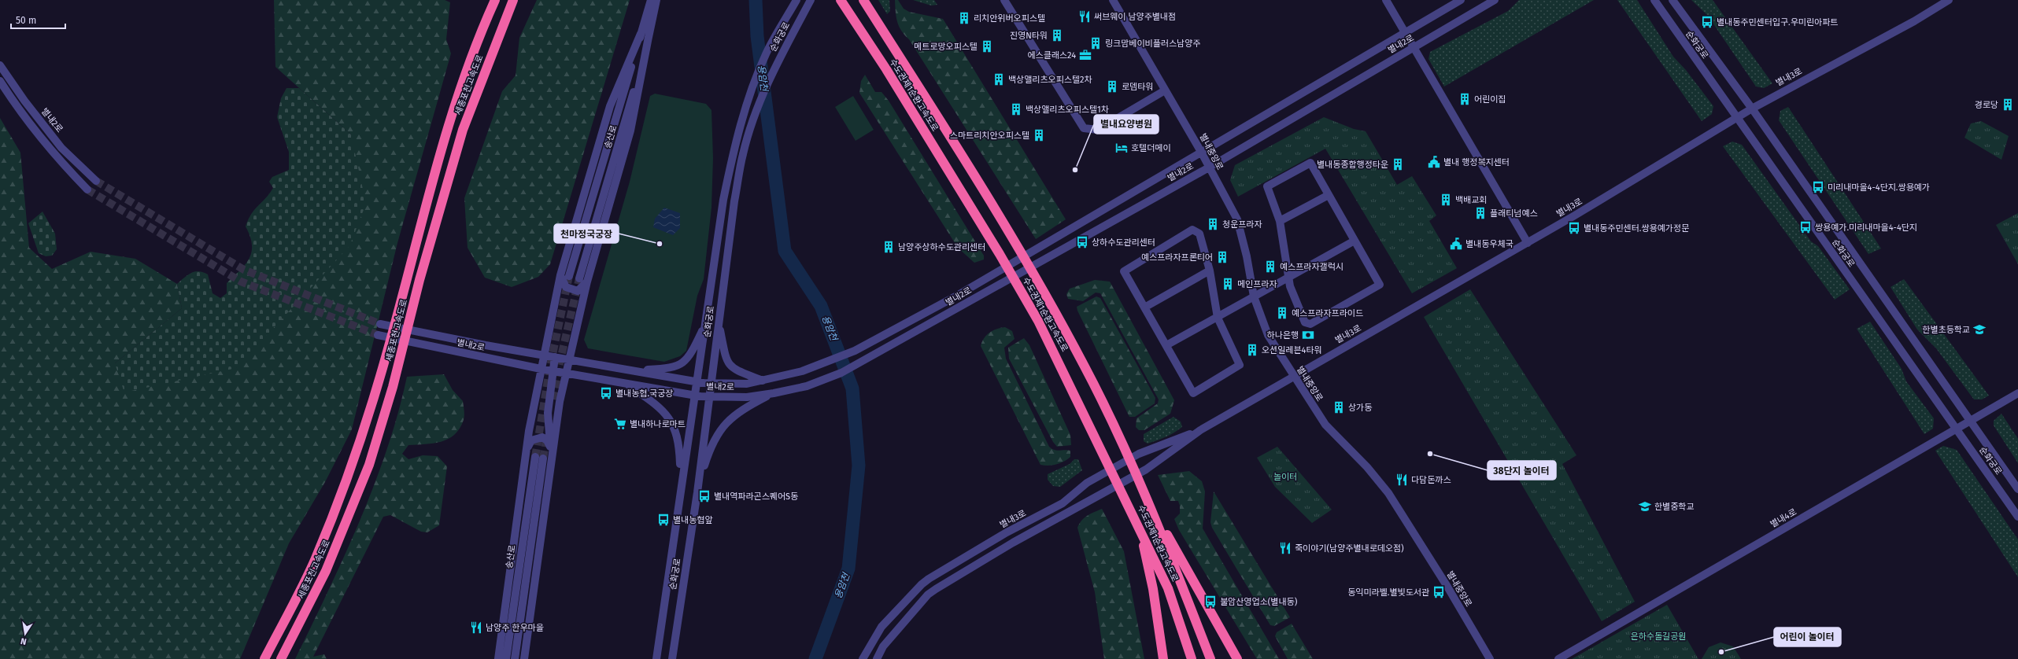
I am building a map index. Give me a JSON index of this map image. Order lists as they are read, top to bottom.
{
  "streets": {
    "highway": ["세종포천고속도로", "수도권제1순환고속도로"],
    "street": [
      "순화궁로",
      "별내2로",
      "별내3로",
      "송산로",
      "별내중앙로",
      "별내4로"
    ]
  },
  "crossings": [
    ["순화궁로", "별내2로"],
    ["순화궁로", "별내3로"],
    ["순화궁로", "별내4로"],
    ["별내2로", "별내중앙로"],
    ["별내3로", "별내중앙로"]
  ],
  "water": ["용암천"],
  "parks": ["놀이터", "은하수돌길공원"],
  "places": {
    "restaurant": [
      "써브웨이 남양주별내점",
      "다담돈까스",
      "죽이야기(남양주별내로데오점)",
      "남양주 한우마을"
    ],
    "building": [
      "리치안위버오피스텔",
      "진영N타워",
      "링크맘베이비플러스남양주",
      "메트로망오피스텔",
      "백상앨리츠오피스텔2차",
      "로뎀타워",
      "어린이집",
      "경로당",
      "백상앨리츠오피스텔1차",
      "스마트리치안오피스텔",
      "별내동종합행정타운",
      "백배교회",
      "플래티넘예스",
      "청운프라자",
      "남양주상하수도관리센터",
      "예스프라자프론티어",
      "예스프라자갤럭시",
      "메인프라자",
      "예스프라자프라이드",
      "오션일레븐4타워",
      "상가동"
    ],
    "bus stop": [
      "별내동주민센터입구.우미린아파트",
      "미리내마을4-4단지.쌍용예가",
      "쌍용예가.미리내마을4-4단지",
      "별내동주민센터.쌍용예가정문",
      "상하수도관리센터",
      "별내농협.국궁장",
      "별내역파라곤스퀘어S동",
      "별내농협앞",
      "동익미라벨.별빛도서관",
      "불암산영업소(별내동)"
    ],
    "office": ["에스클래스24"],
    "hotel": ["호텔더메이"],
    "public building": ["별내 행정복지센터", "별내동우체국"],
    "other": [
      "별내요양병원",
      "천마정국궁장",
      "38단지 놀이터",
      "어린이 놀이터"
    ],
    "school or university": ["한별초등학교", "한별중학교"],
    "bank": ["하나은행"],
    "supermarket": ["별내하나로마트"]
  },
  "scale_bar": "50 m",
  "north": "bottom"
}
